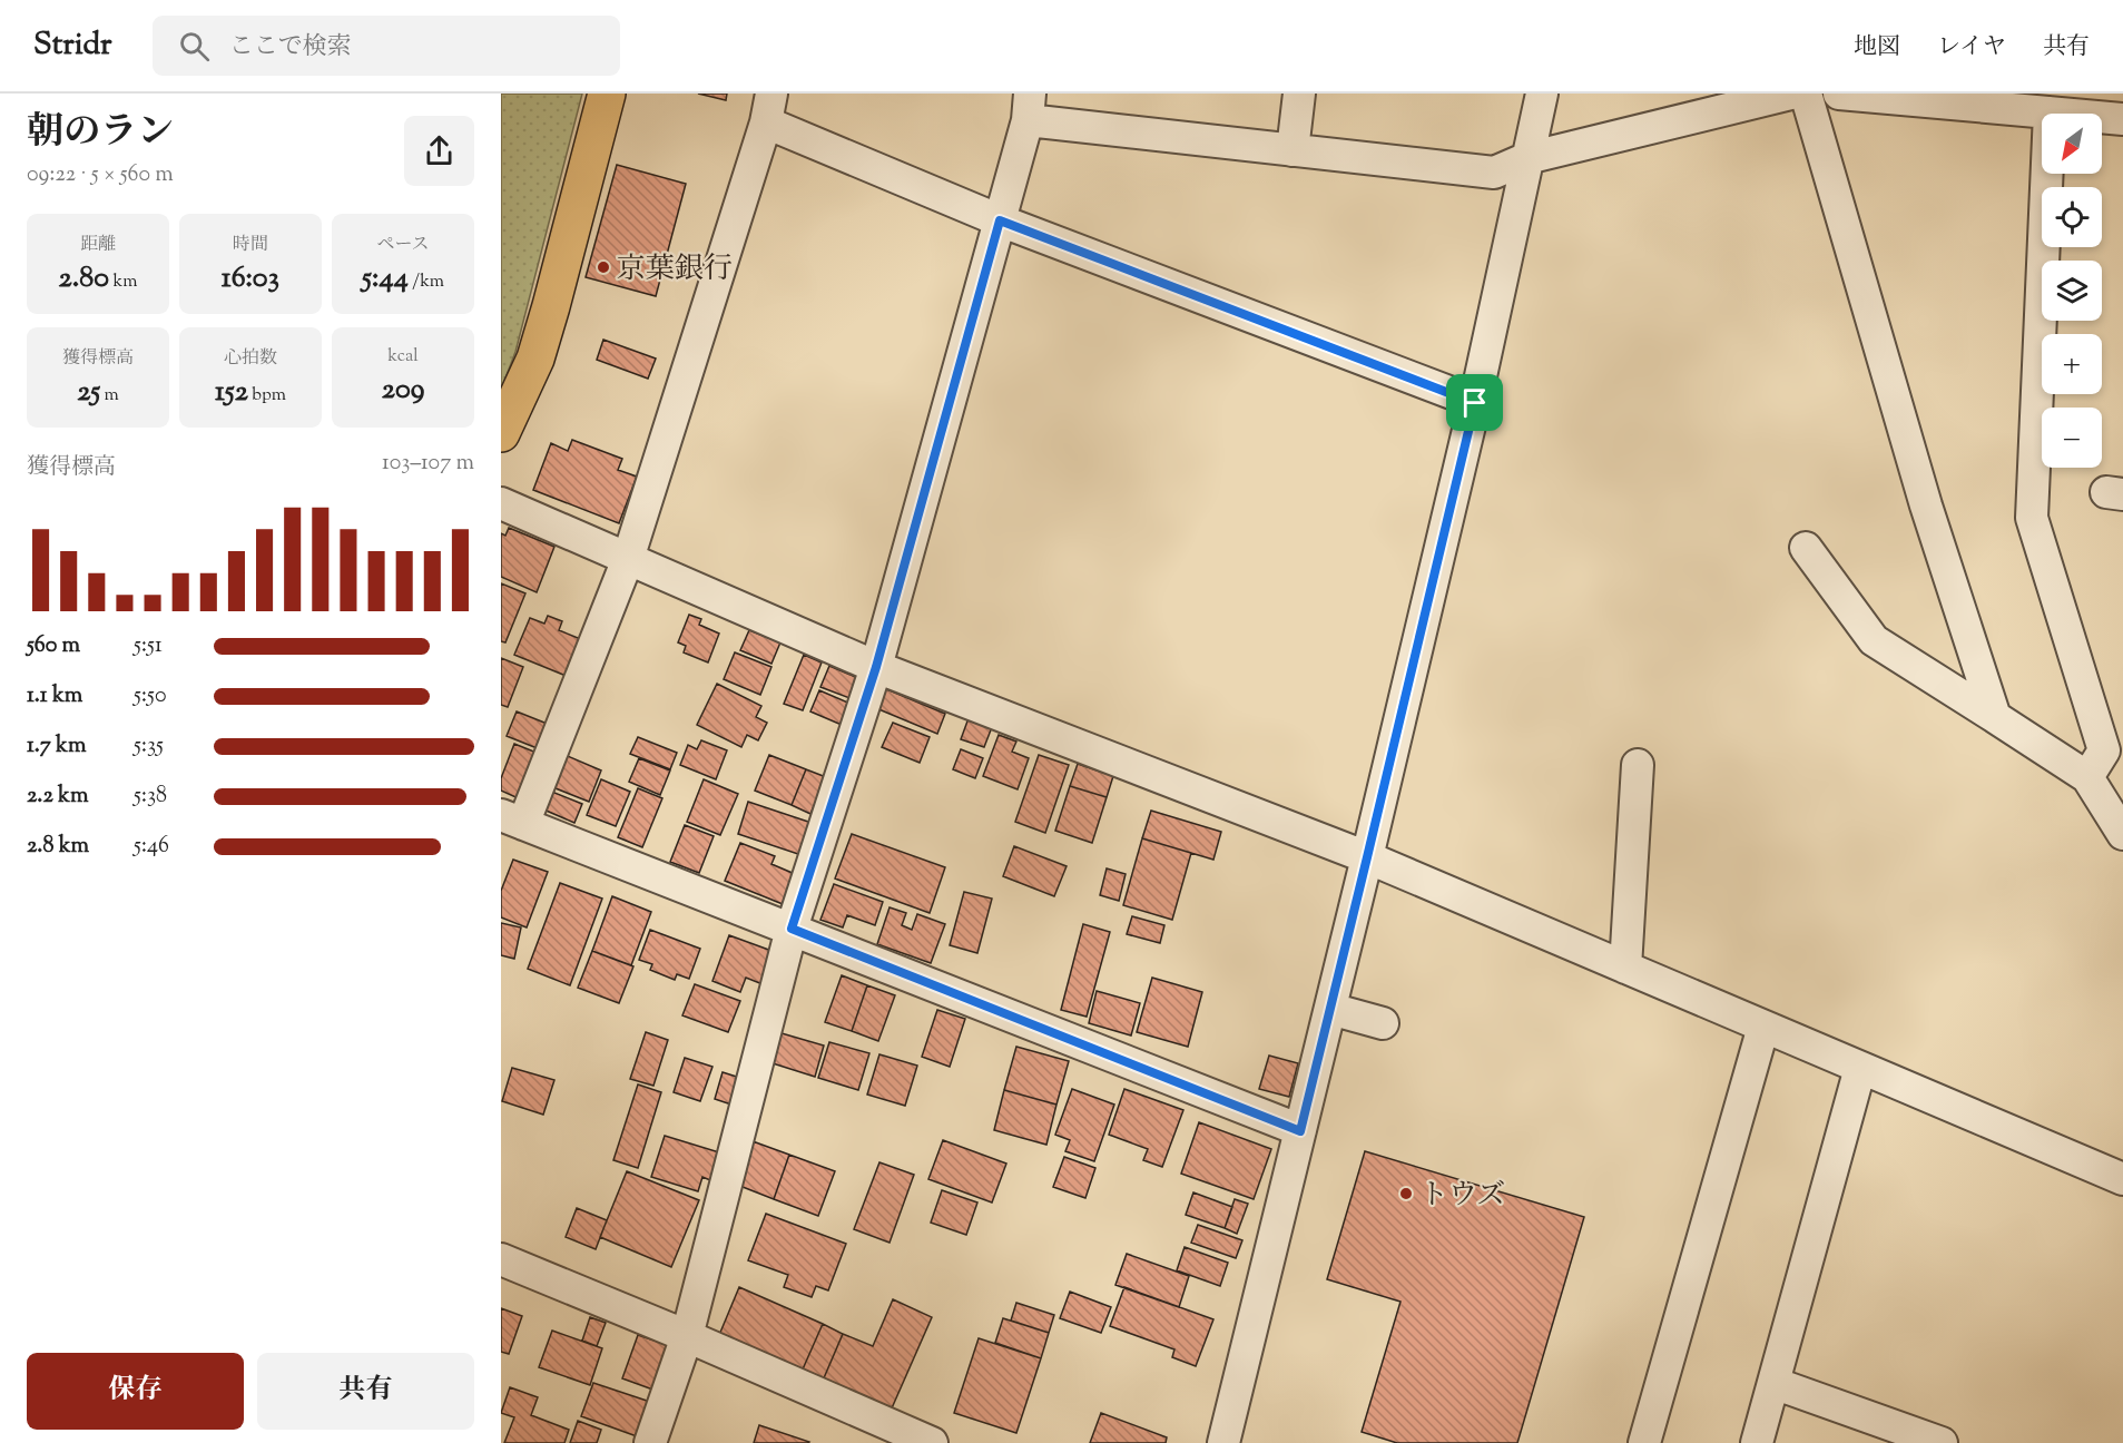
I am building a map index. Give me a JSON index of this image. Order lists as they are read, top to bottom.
{
  "places": ["京葉銀行", "トウズ"],
  "north": "bottom left",
  "page": {
    "header": "Stridr",
    "search": "ここで検索",
    "nav": ["地図", "レイヤ", "共有"],
    "heading": ["朝のラン", "09:22 · 5 × 560 m"],
    "map_buttons": ["+", "−"],
    "stats": [
      ["距離", "2.80 km"],
      ["時間", "16:03"],
      ["ペース", "5:44 /km"],
      ["獲得標高", "25 m"],
      ["心拍数", "152 bpm"],
      ["kcal", "209"]
    ],
    "chart": ["獲得標高", "103–107 m"],
    "list": [
      {
        "name": "560 m",
        "note": "5:51"
      },
      {
        "name": "1.1 km",
        "note": "5:50"
      },
      {
        "name": "1.7 km",
        "note": "5:35"
      },
      {
        "name": "2.2 km",
        "note": "5:38"
      },
      {
        "name": "2.8 km",
        "note": "5:46"
      }
    ],
    "buttons": ["保存", "共有"]
  }
}
